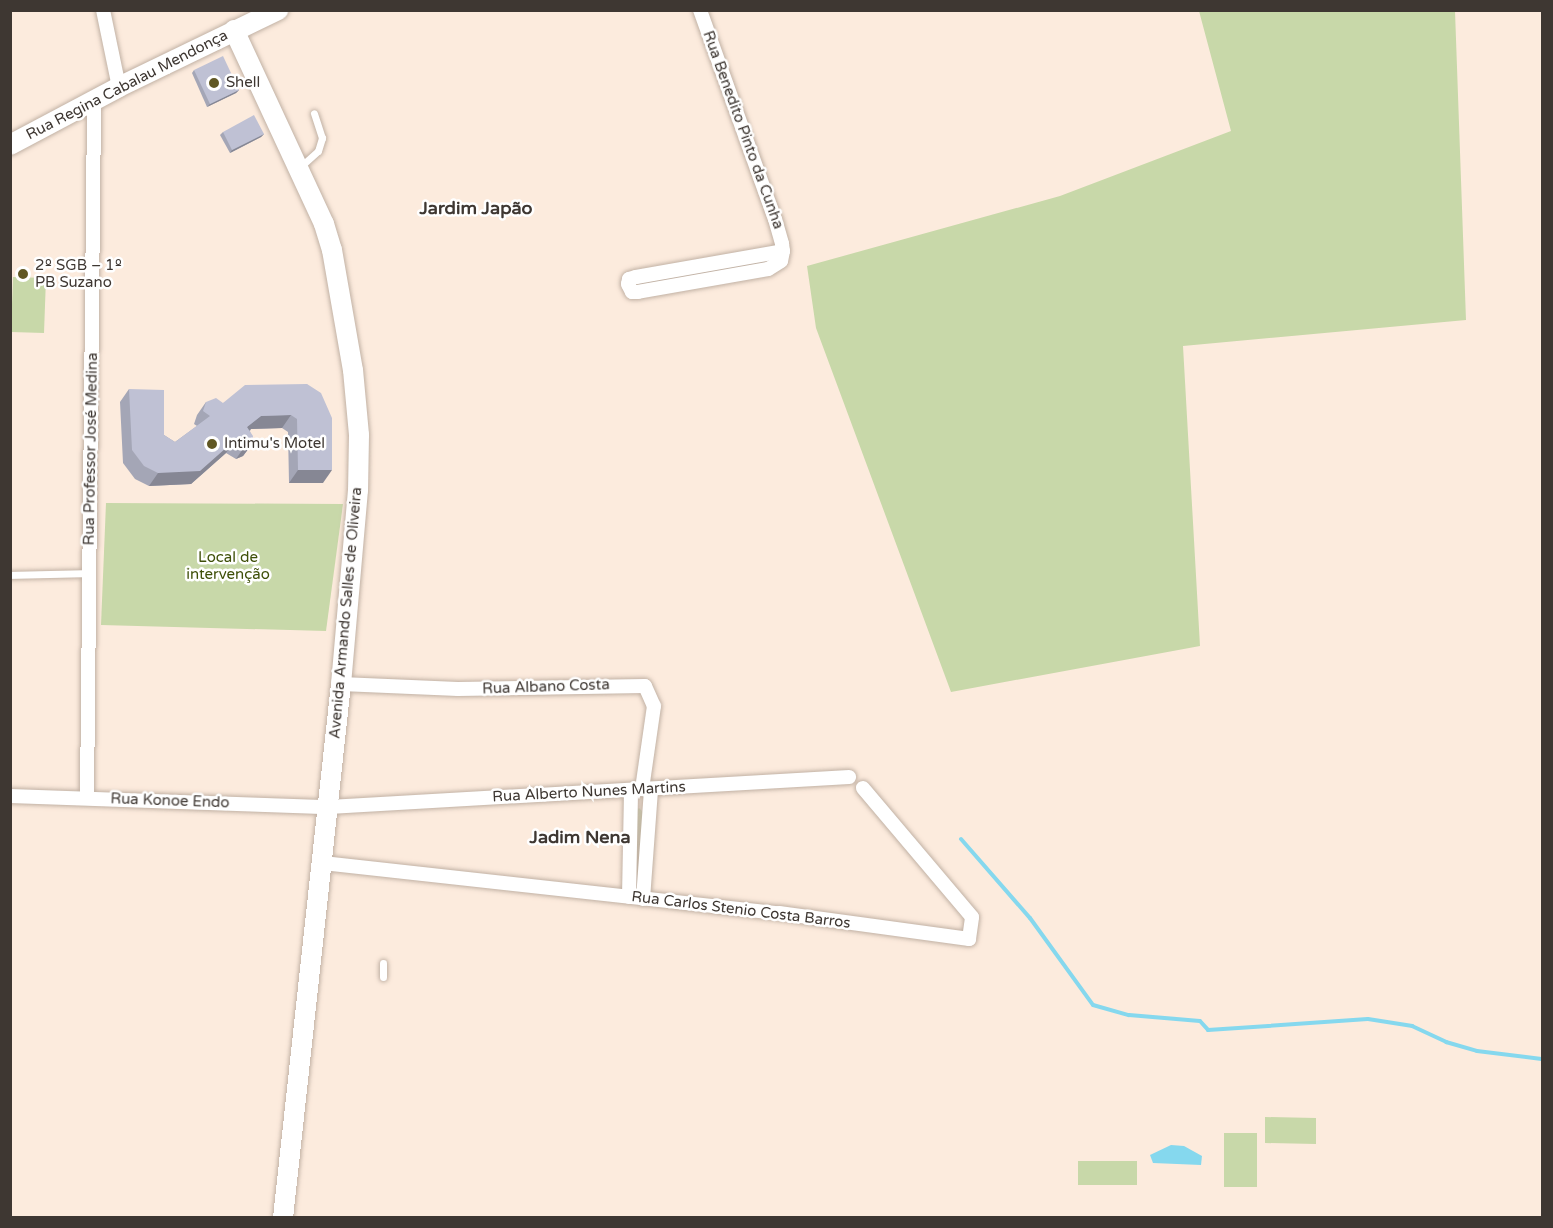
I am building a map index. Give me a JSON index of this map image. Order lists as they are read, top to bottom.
{
  "streets": {
    "main road": ["Rua Regina Cabalau Mendonça", "Avenida Armando Salles de Oliveira"],
    "street": [
      "Rua Benedito Pinto da Cunha",
      "Rua Professor José Medina",
      "Rua Albano Costa",
      "Rua Alberto Nunes Martins",
      "Rua Konoe Endo",
      "Rua Carlos Stenio Costa Barros"
    ]
  },
  "crossings": [
    ["Rua Regina Cabalau Mendonça", "Rua Professor José Medina"],
    ["Rua Regina Cabalau Mendonça", "Avenida Armando Salles de Oliveira"],
    ["Rua Professor José Medina", "Rua Konoe Endo"],
    ["Avenida Armando Salles de Oliveira", "Rua Albano Costa"],
    ["Avenida Armando Salles de Oliveira", "Rua Alberto Nunes Martins"],
    ["Avenida Armando Salles de Oliveira", "Rua Konoe Endo"],
    ["Avenida Armando Salles de Oliveira", "Rua Carlos Stenio Costa Barros"],
    ["Rua Albano Costa", "Rua Alberto Nunes Martins"],
    ["Rua Albano Costa", "Rua Carlos Stenio Costa Barros"],
    ["Rua Alberto Nunes Martins", "Rua Konoe Endo"]
  ],
  "districts": ["Jardim Japão", "Jadim Nena"],
  "parks": ["Local de intervenção"],
  "places": ["Shell", "2º SGB – 1º PB Suzano", "Intimu's Motel"]
}
